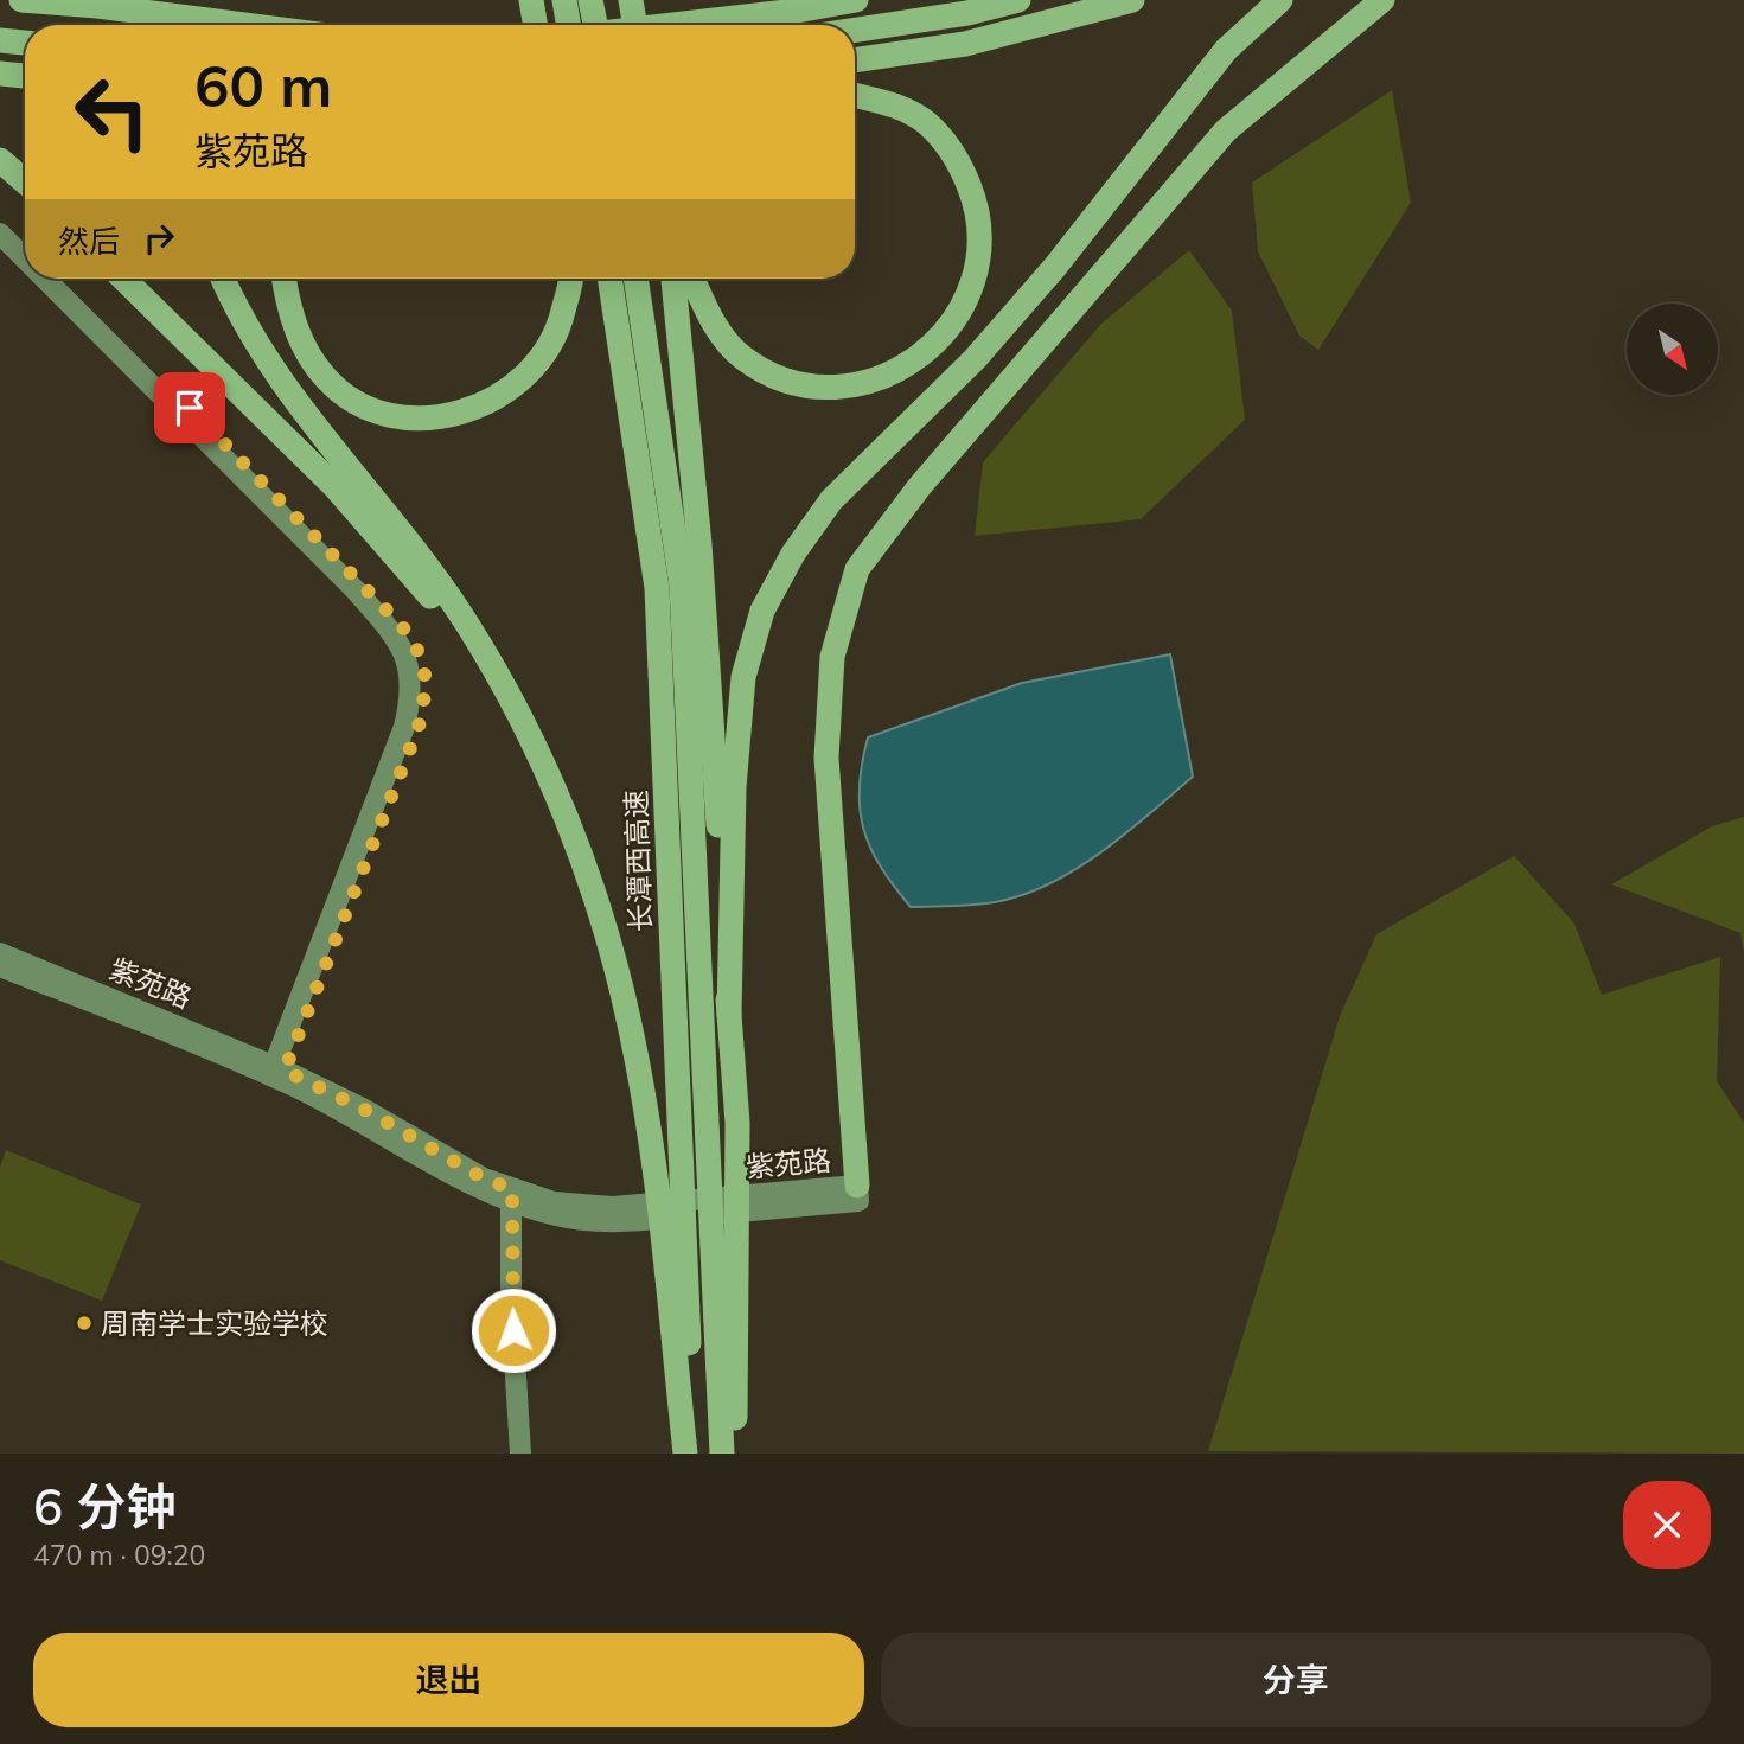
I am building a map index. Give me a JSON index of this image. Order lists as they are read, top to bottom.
{
  "streets": {
    "highway": ["长潭西高速"],
    "street": ["紫苑路"]
  },
  "places": ["周南学士实验学校"],
  "north": "bottom right",
  "page": {
    "turn": ["60 m", "紫苑路"],
    "then": "然后",
    "heading": ["6 分钟", "470 m · 09:20"],
    "buttons": ["退出", "分享"]
  }
}
